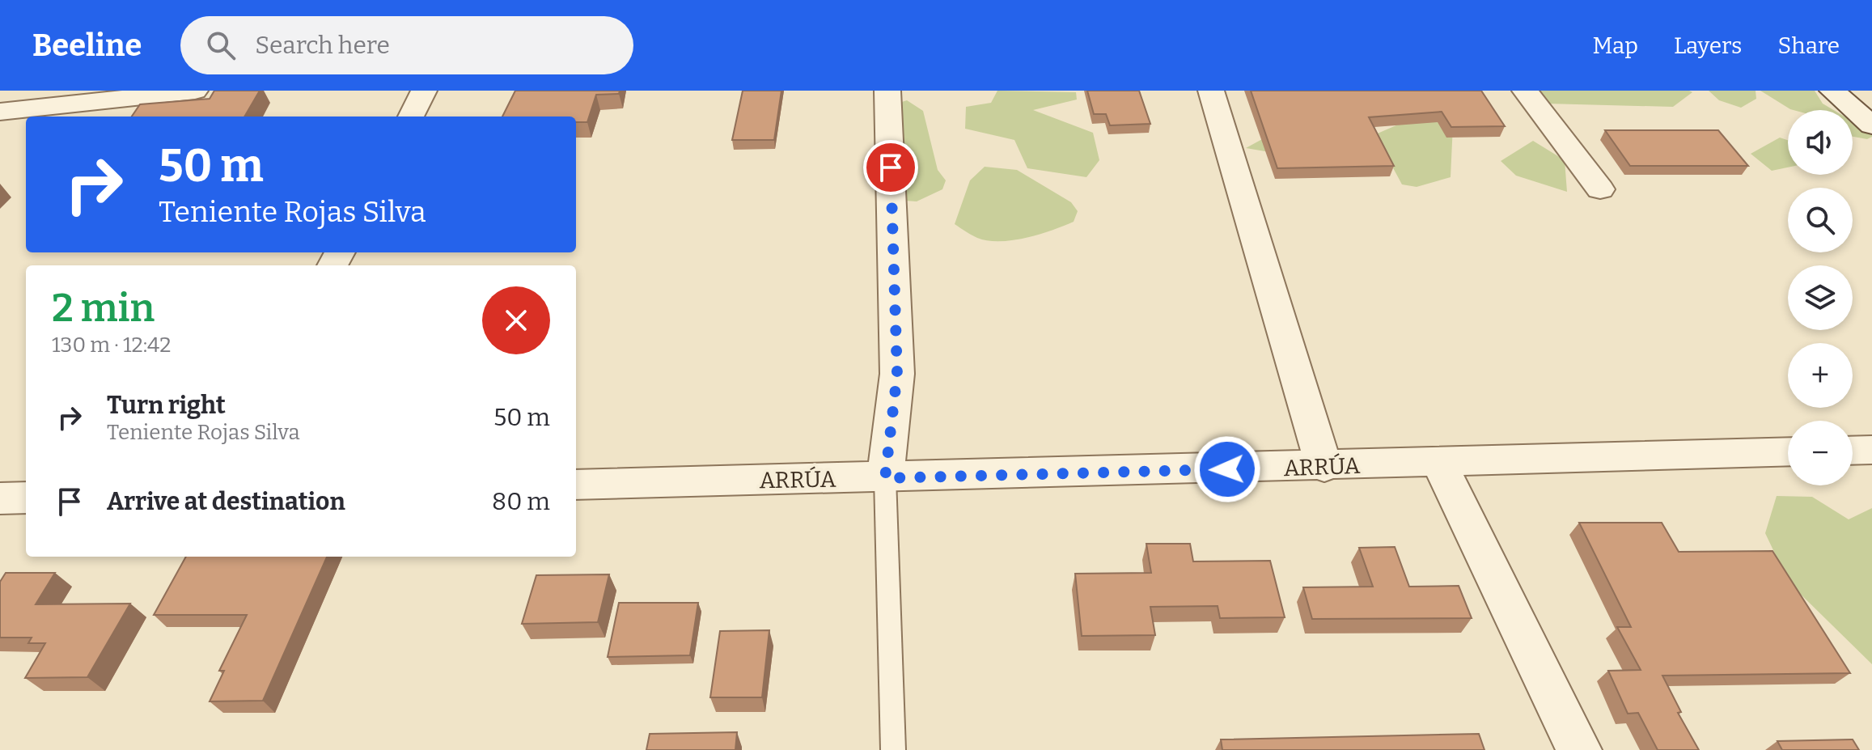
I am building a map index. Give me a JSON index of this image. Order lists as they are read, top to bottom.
{
  "streets": {
    "street": ["ARRÚA"]
  },
  "page": {
    "header": "Beeline",
    "search": "Search here",
    "nav": ["Map", "Layers", "Share"],
    "map_buttons": ["+", "−"],
    "turn": ["50 m", "Teniente Rojas Silva"],
    "heading": ["2 min", "130 m · 12:42"],
    "list": [
      {
        "name": "Turn right",
        "note": "Teniente Rojas Silva",
        "value": "50 m"
      },
      {
        "name": "Arrive at destination",
        "value": "80 m"
      }
    ]
  }
}
